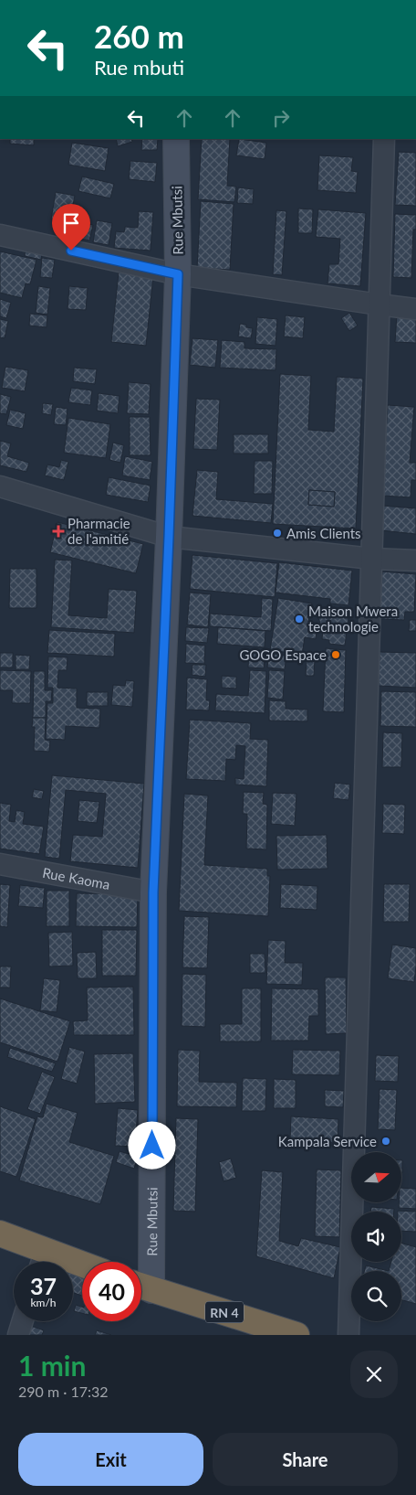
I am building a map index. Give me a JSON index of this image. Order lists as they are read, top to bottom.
{
  "streets": {
    "highway": ["RN 4"],
    "street": ["Rue Mbutsi", "Rue Kaoma"]
  },
  "crossings": [
    ["Rue Mbutsi", "Rue Kaoma"],
    ["Rue Mbutsi", "RN 4"]
  ],
  "places": {
    "health": ["Pharmacie de l'amitié"],
    "other": [
      "Amis Clients",
      "Maison Mwera technologie",
      "GOGO Espace",
      "Kampala Service"
    ]
  },
  "north": "right",
  "page": {
    "turn": ["260 m", "Rue mbuti"],
    "speed": "37 km/h",
    "limit": "40",
    "heading": ["1 min", "290 m · 17:32"],
    "buttons": ["Exit", "Share"]
  }
}
